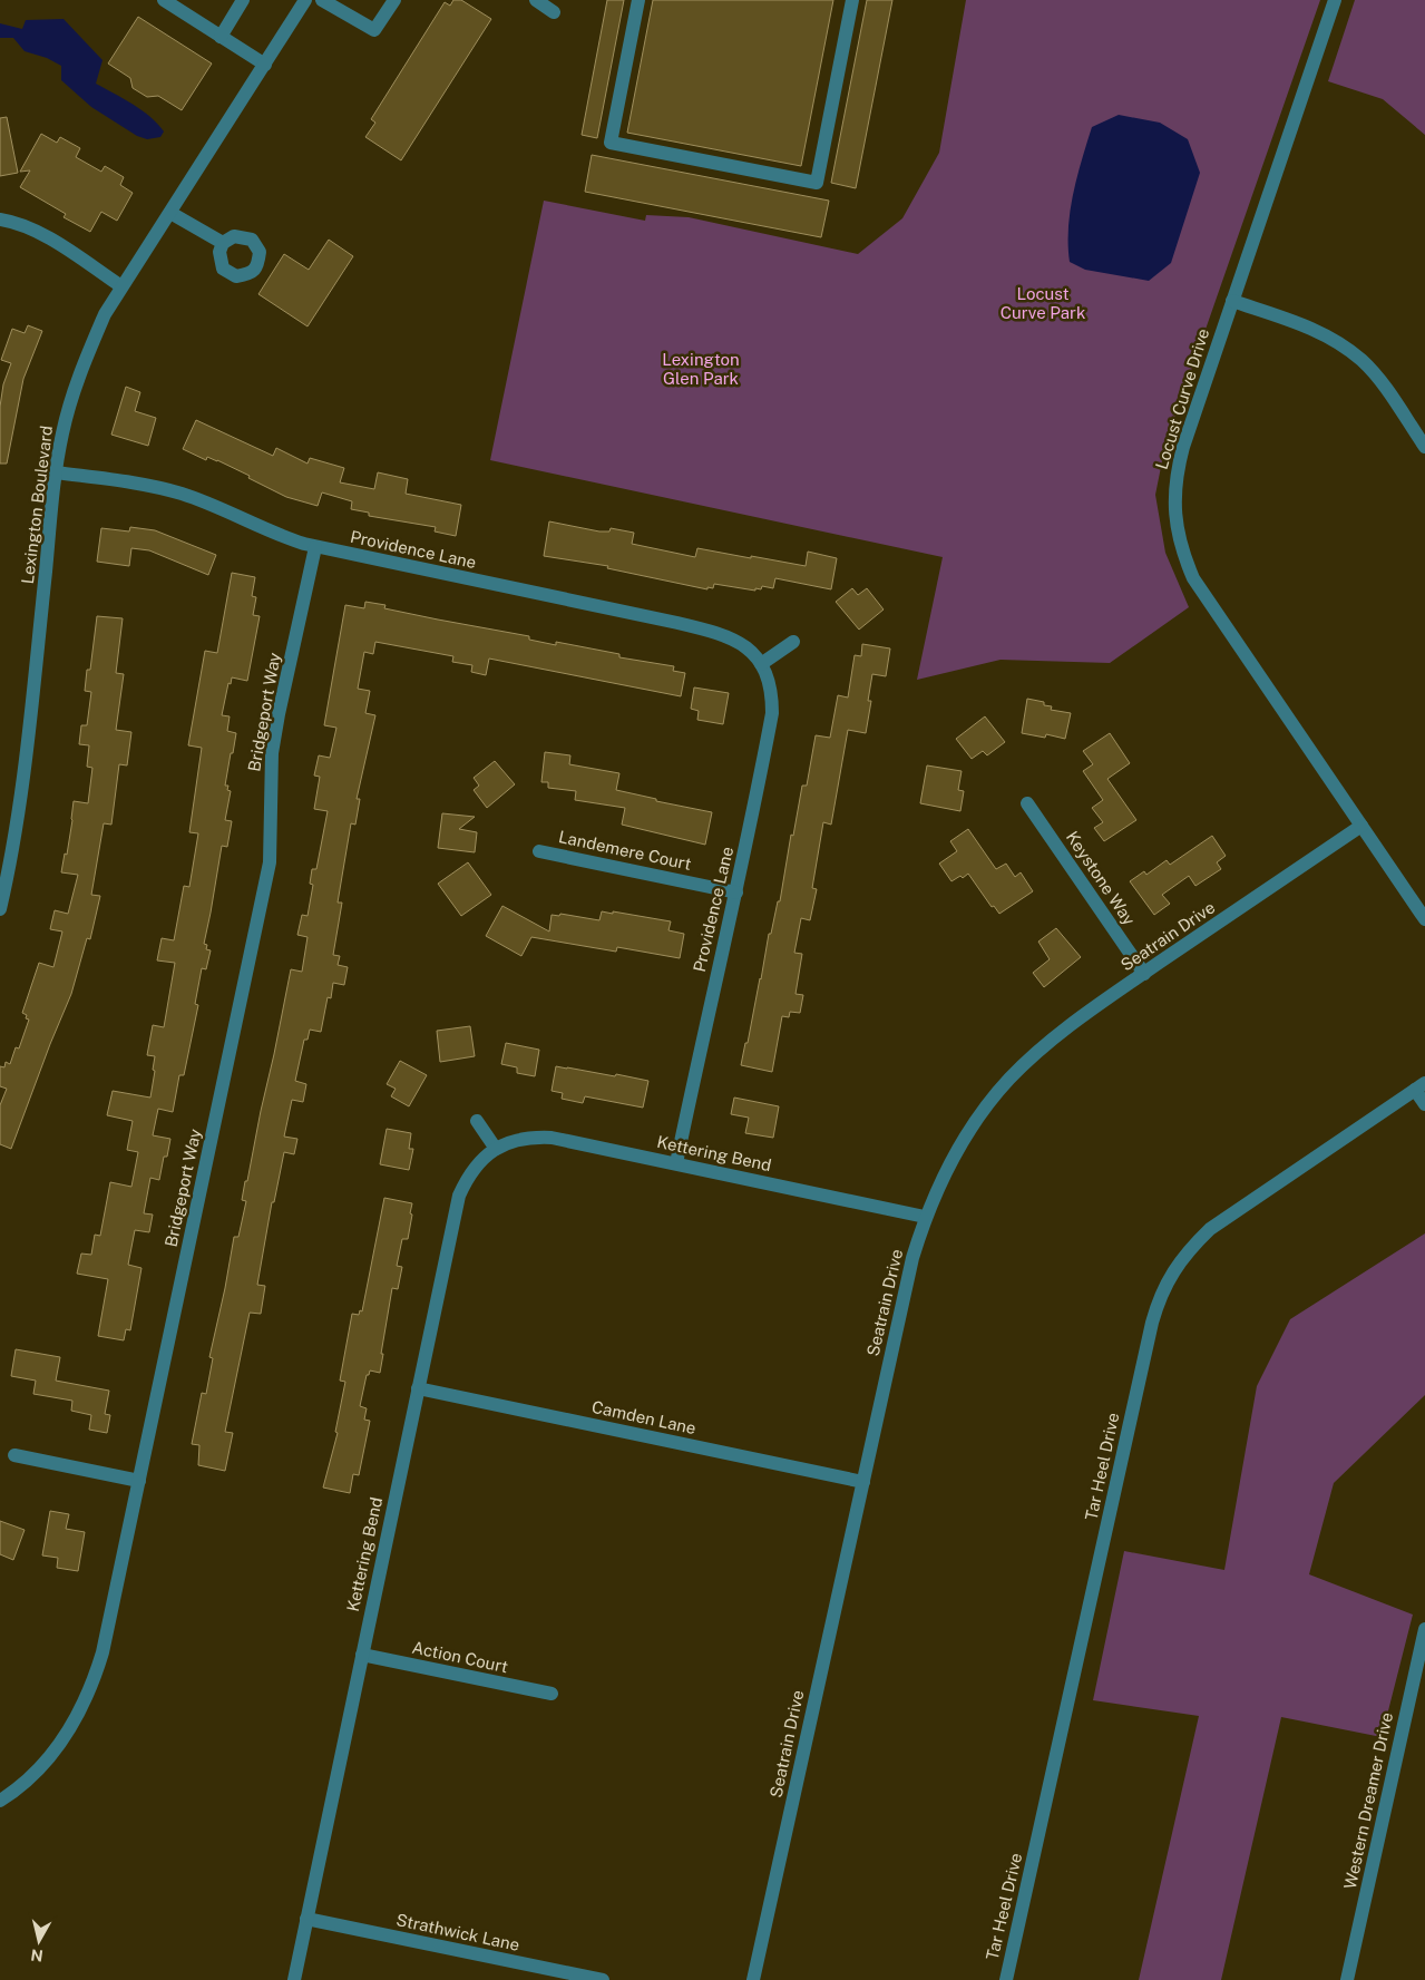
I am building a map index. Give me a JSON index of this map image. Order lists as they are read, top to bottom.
{
  "streets": {
    "street": [
      "Locust Curve Drive",
      "Lexington Boulevard",
      "Providence Lane",
      "Bridgeport Way",
      "Landemere Court",
      "Keystone Way",
      "Seatrain Drive",
      "Kettering Bend",
      "Camden Lane",
      "Tar Heel Drive",
      "Action Court",
      "Western Dreamer Drive",
      "Strathwick Lane"
    ]
  },
  "crossings": [
    ["Locust Curve Drive", "Seatrain Drive"],
    ["Lexington Boulevard", "Providence Lane"],
    ["Providence Lane", "Bridgeport Way"],
    ["Providence Lane", "Landemere Court"],
    ["Providence Lane", "Kettering Bend"],
    ["Keystone Way", "Seatrain Drive"],
    ["Seatrain Drive", "Kettering Bend"],
    ["Seatrain Drive", "Camden Lane"],
    ["Kettering Bend", "Camden Lane"],
    ["Kettering Bend", "Action Court"],
    ["Kettering Bend", "Strathwick Lane"]
  ],
  "parks": ["Locust Curve Park", "Lexington Glen Park"],
  "north": "bottom"
}
